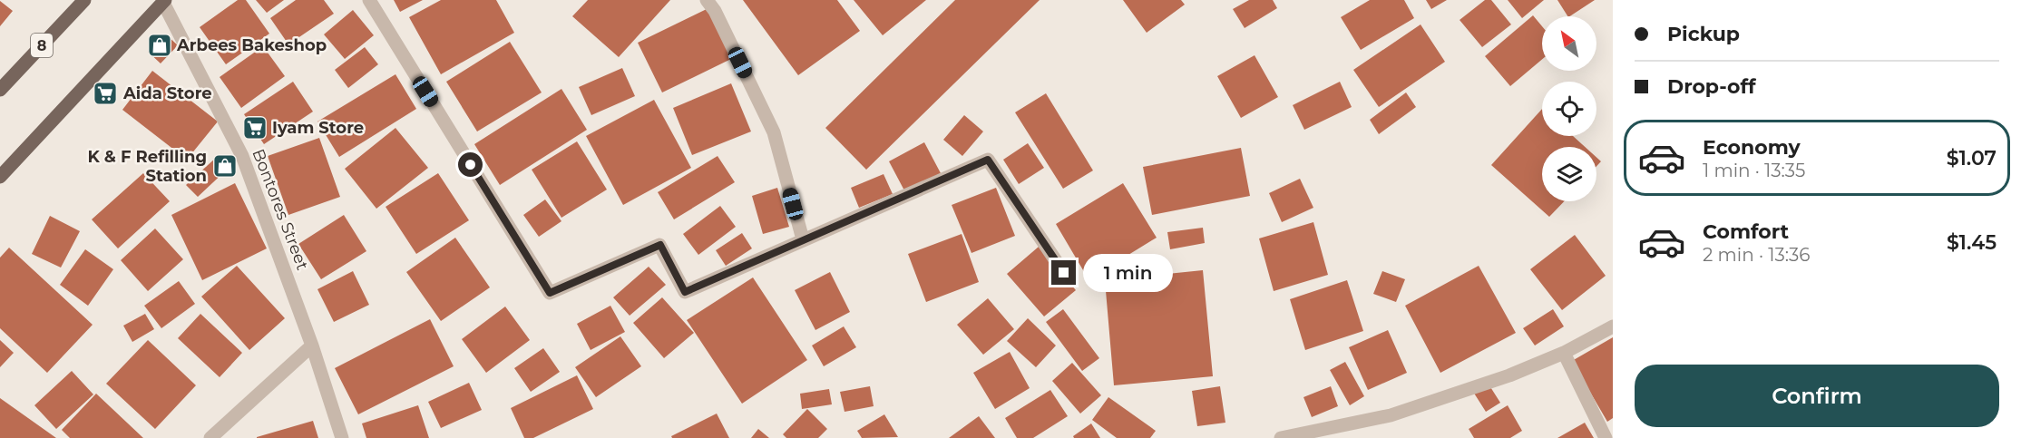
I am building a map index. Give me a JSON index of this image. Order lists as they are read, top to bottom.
{
  "streets": {
    "main road": ["8"],
    "street": ["Bontores Street"]
  },
  "places": {
    "shop": ["Arbees Bakeshop", "K & F Refilling Station"],
    "supermarket": ["Aida Store", "Iyam Store"]
  },
  "north": "top left",
  "page": {
    "banner": ["Pickup", "Drop-off"],
    "list": [
      {
        "name": "Economy",
        "note": "1 min · 13:35",
        "value": "$1.07"
      },
      {
        "name": "Comfort",
        "note": "2 min · 13:36",
        "value": "$1.45"
      }
    ],
    "bubble": "1 min",
    "buttons": "Confirm"
  }
}
